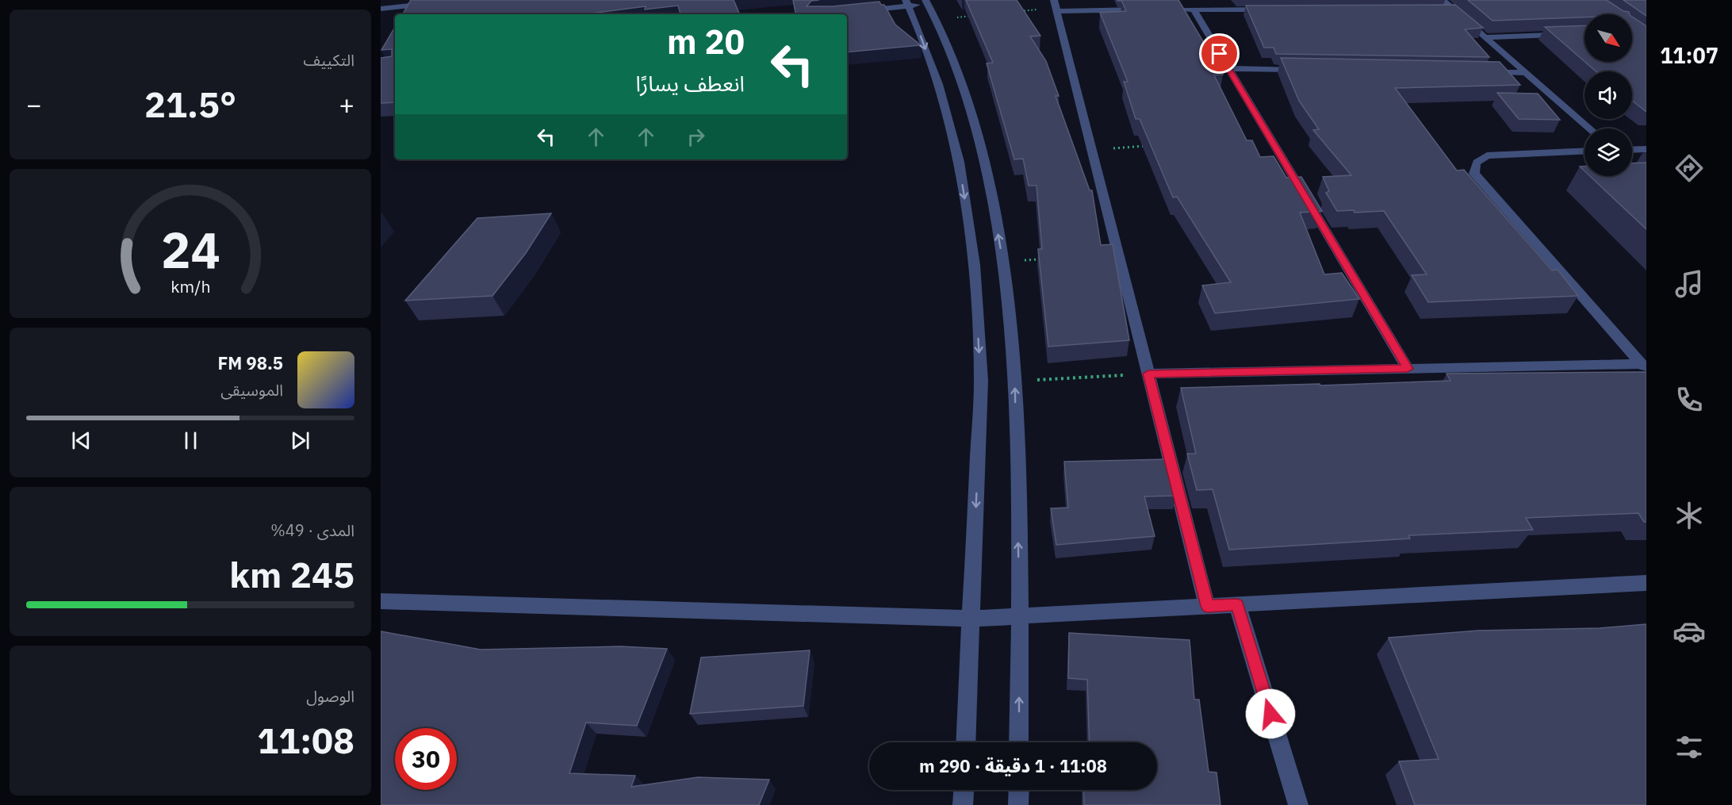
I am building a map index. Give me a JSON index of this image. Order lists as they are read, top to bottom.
{
  "north": "bottom right",
  "page": {
    "tabs": "11:07",
    "tile": [
      "التكييف",
      ["المدى · 49%", "245 km"],
      ["الوصول", "11:08"]
    ],
    "turn": ["20 m", "انعطف يسارًا"],
    "heat": ["−", "21.5°", "+"],
    "song": ["98.5 FM", "الموسيقى"],
    "limit": "30",
    "trip": "11:08 · 1 دقيقة · 290 m",
    "gauge": ["24", "km/h"]
  }
}
